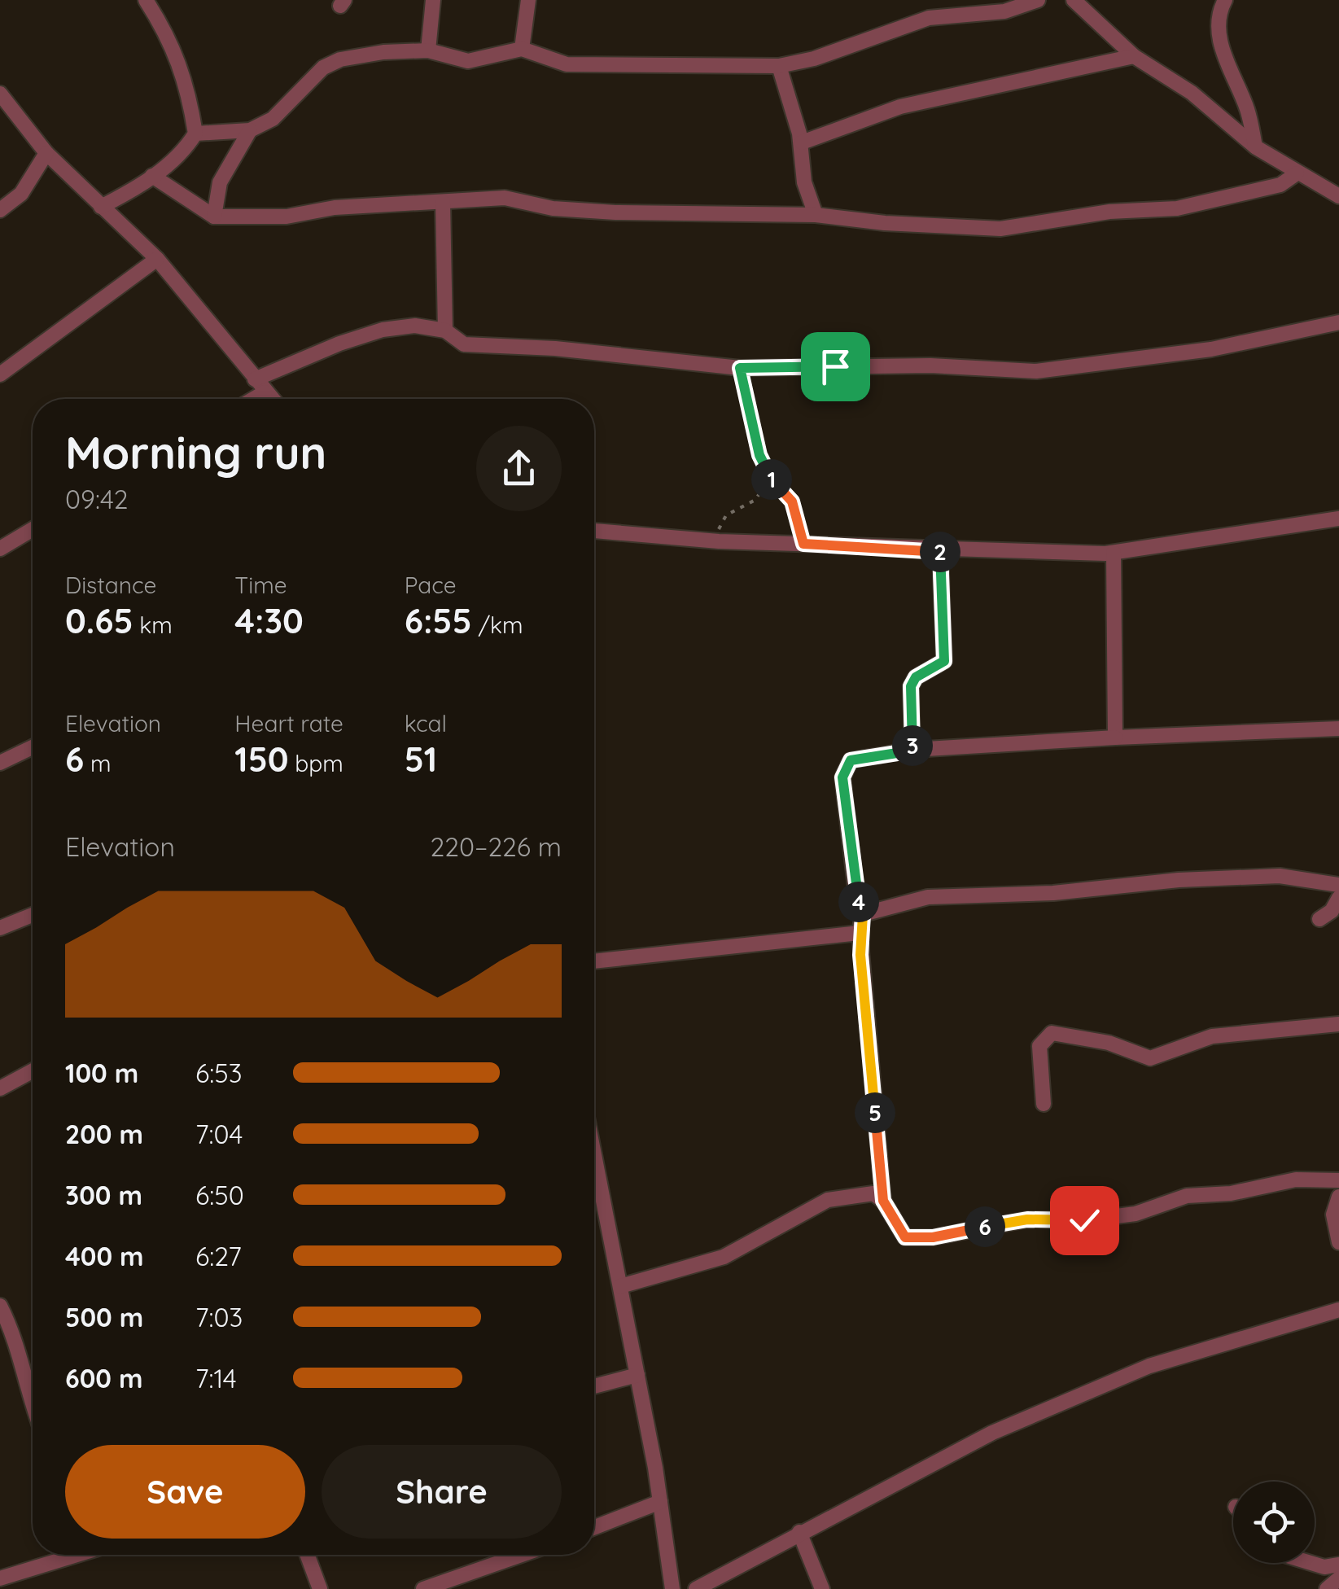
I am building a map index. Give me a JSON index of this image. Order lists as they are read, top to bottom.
{
  "page": {
    "heading": ["Morning run", "09:42"],
    "pins": [
      "1",
      "2",
      "3",
      "4",
      "5",
      "6"
    ],
    "stats": [
      ["Distance", "0.65 km"],
      ["Time", "4:30"],
      ["Pace", "6:55 /km"],
      ["Elevation", "6 m"],
      ["Heart rate", "150 bpm"],
      ["kcal", "51"]
    ],
    "chart": ["Elevation", "220–226 m"],
    "list": [
      {
        "name": "100 m",
        "note": "6:53"
      },
      {
        "name": "200 m",
        "note": "7:04"
      },
      {
        "name": "300 m",
        "note": "6:50"
      },
      {
        "name": "400 m",
        "note": "6:27"
      },
      {
        "name": "500 m",
        "note": "7:03"
      },
      {
        "name": "600 m",
        "note": "7:14"
      }
    ],
    "buttons": ["Save", "Share"]
  }
}
